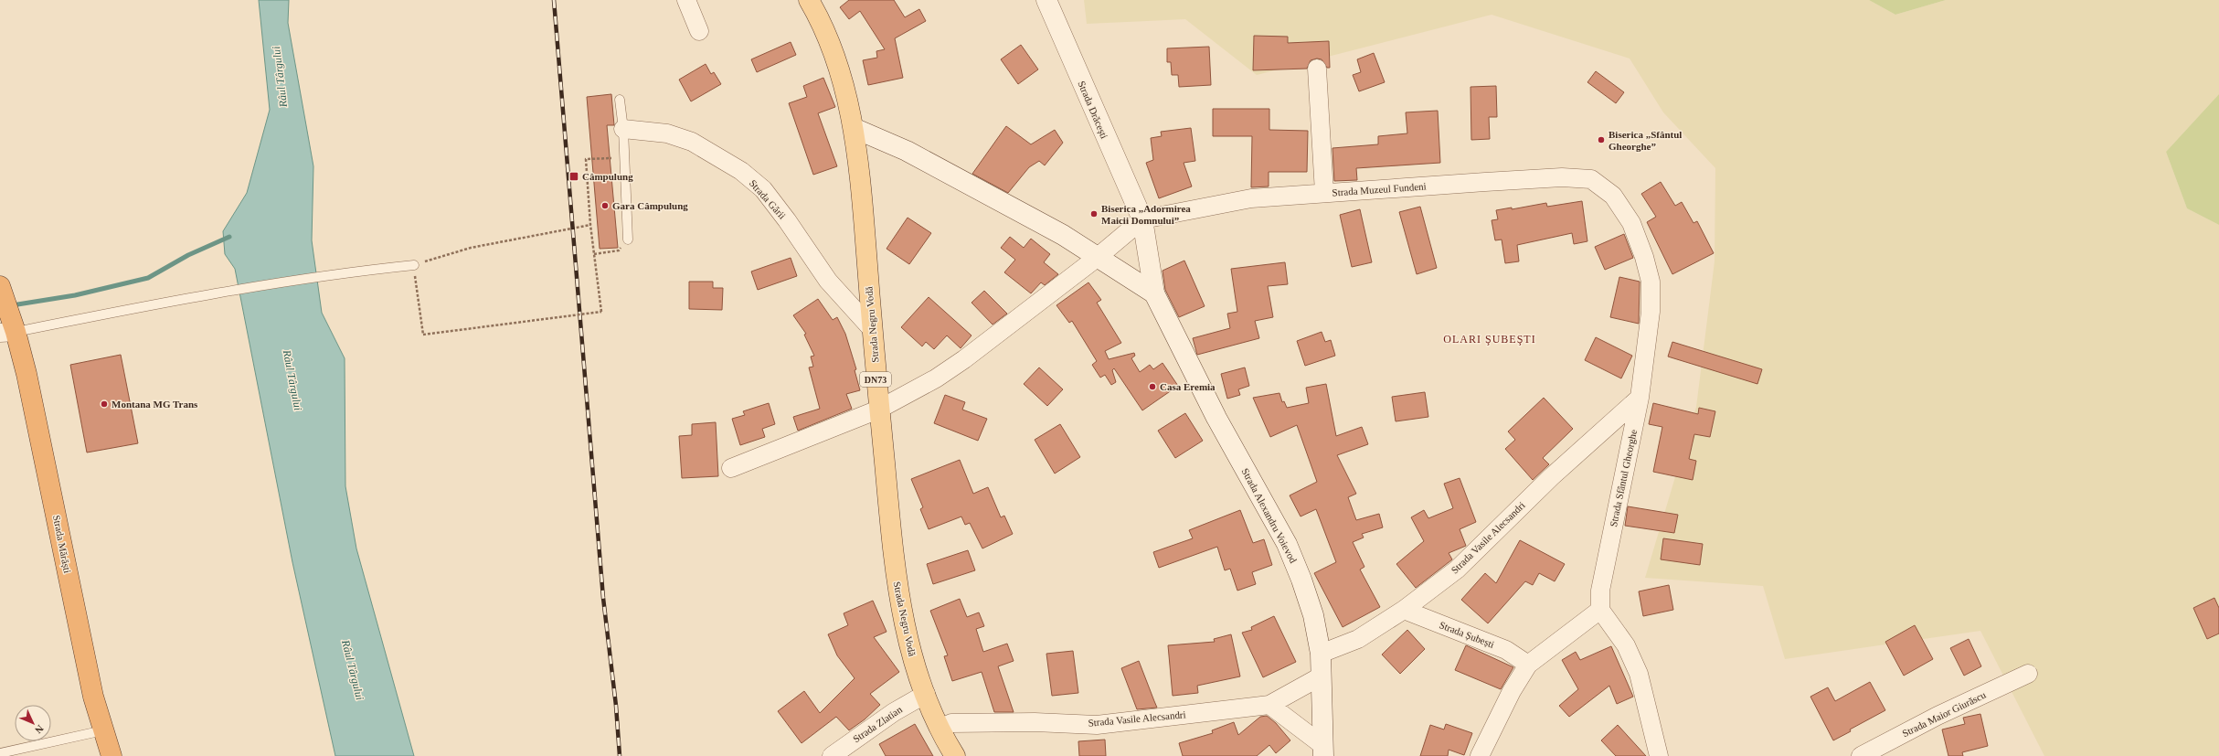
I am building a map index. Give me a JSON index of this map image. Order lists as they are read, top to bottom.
{
  "streets": {
    "highway": ["Strada Mărăști"],
    "main road": [
      "Strada Drăcești",
      "Strada Negru Vodă",
      "DN73",
      "Strada Alexandru Voievod"
    ],
    "street": [
      "Strada Muzeul Fundeni",
      "Strada Gării",
      "Strada Sfântul Gheorghe",
      "Strada Vasile Alecsandri",
      "Strada Șubești",
      "Strada Maior Giurăscu",
      "Strada Zlatian"
    ]
  },
  "crossings": [
    ["Strada Drăcești", "Strada Muzeul Fundeni"],
    ["Strada Drăcești", "Strada Alexandru Voievod"],
    ["Strada Muzeul Fundeni", "Strada Sfântul Gheorghe"],
    ["Strada Gării", "Strada Negru Vodă"],
    ["Strada Negru Vodă", "Strada Vasile Alecsandri"],
    ["Strada Negru Vodă", "Strada Zlatian"],
    ["Strada Sfântul Gheorghe", "Strada Vasile Alecsandri"],
    ["Strada Alexandru Voievod", "Strada Vasile Alecsandri"],
    ["Strada Vasile Alecsandri", "Strada Șubești"]
  ],
  "districts": ["OLARI ŞUBEŞTI"],
  "water": ["Râul Târgului"],
  "places": {
    "other": [
      "Biserica „Sfântul Gheorghe”",
      "Gara Câmpulung",
      "Biserica „Adormirea Maicii Domnului”",
      "Casa Eremia",
      "Montana MG Trans"
    ],
    "transit": ["Câmpulung"]
  },
  "north": "bottom right"
}
